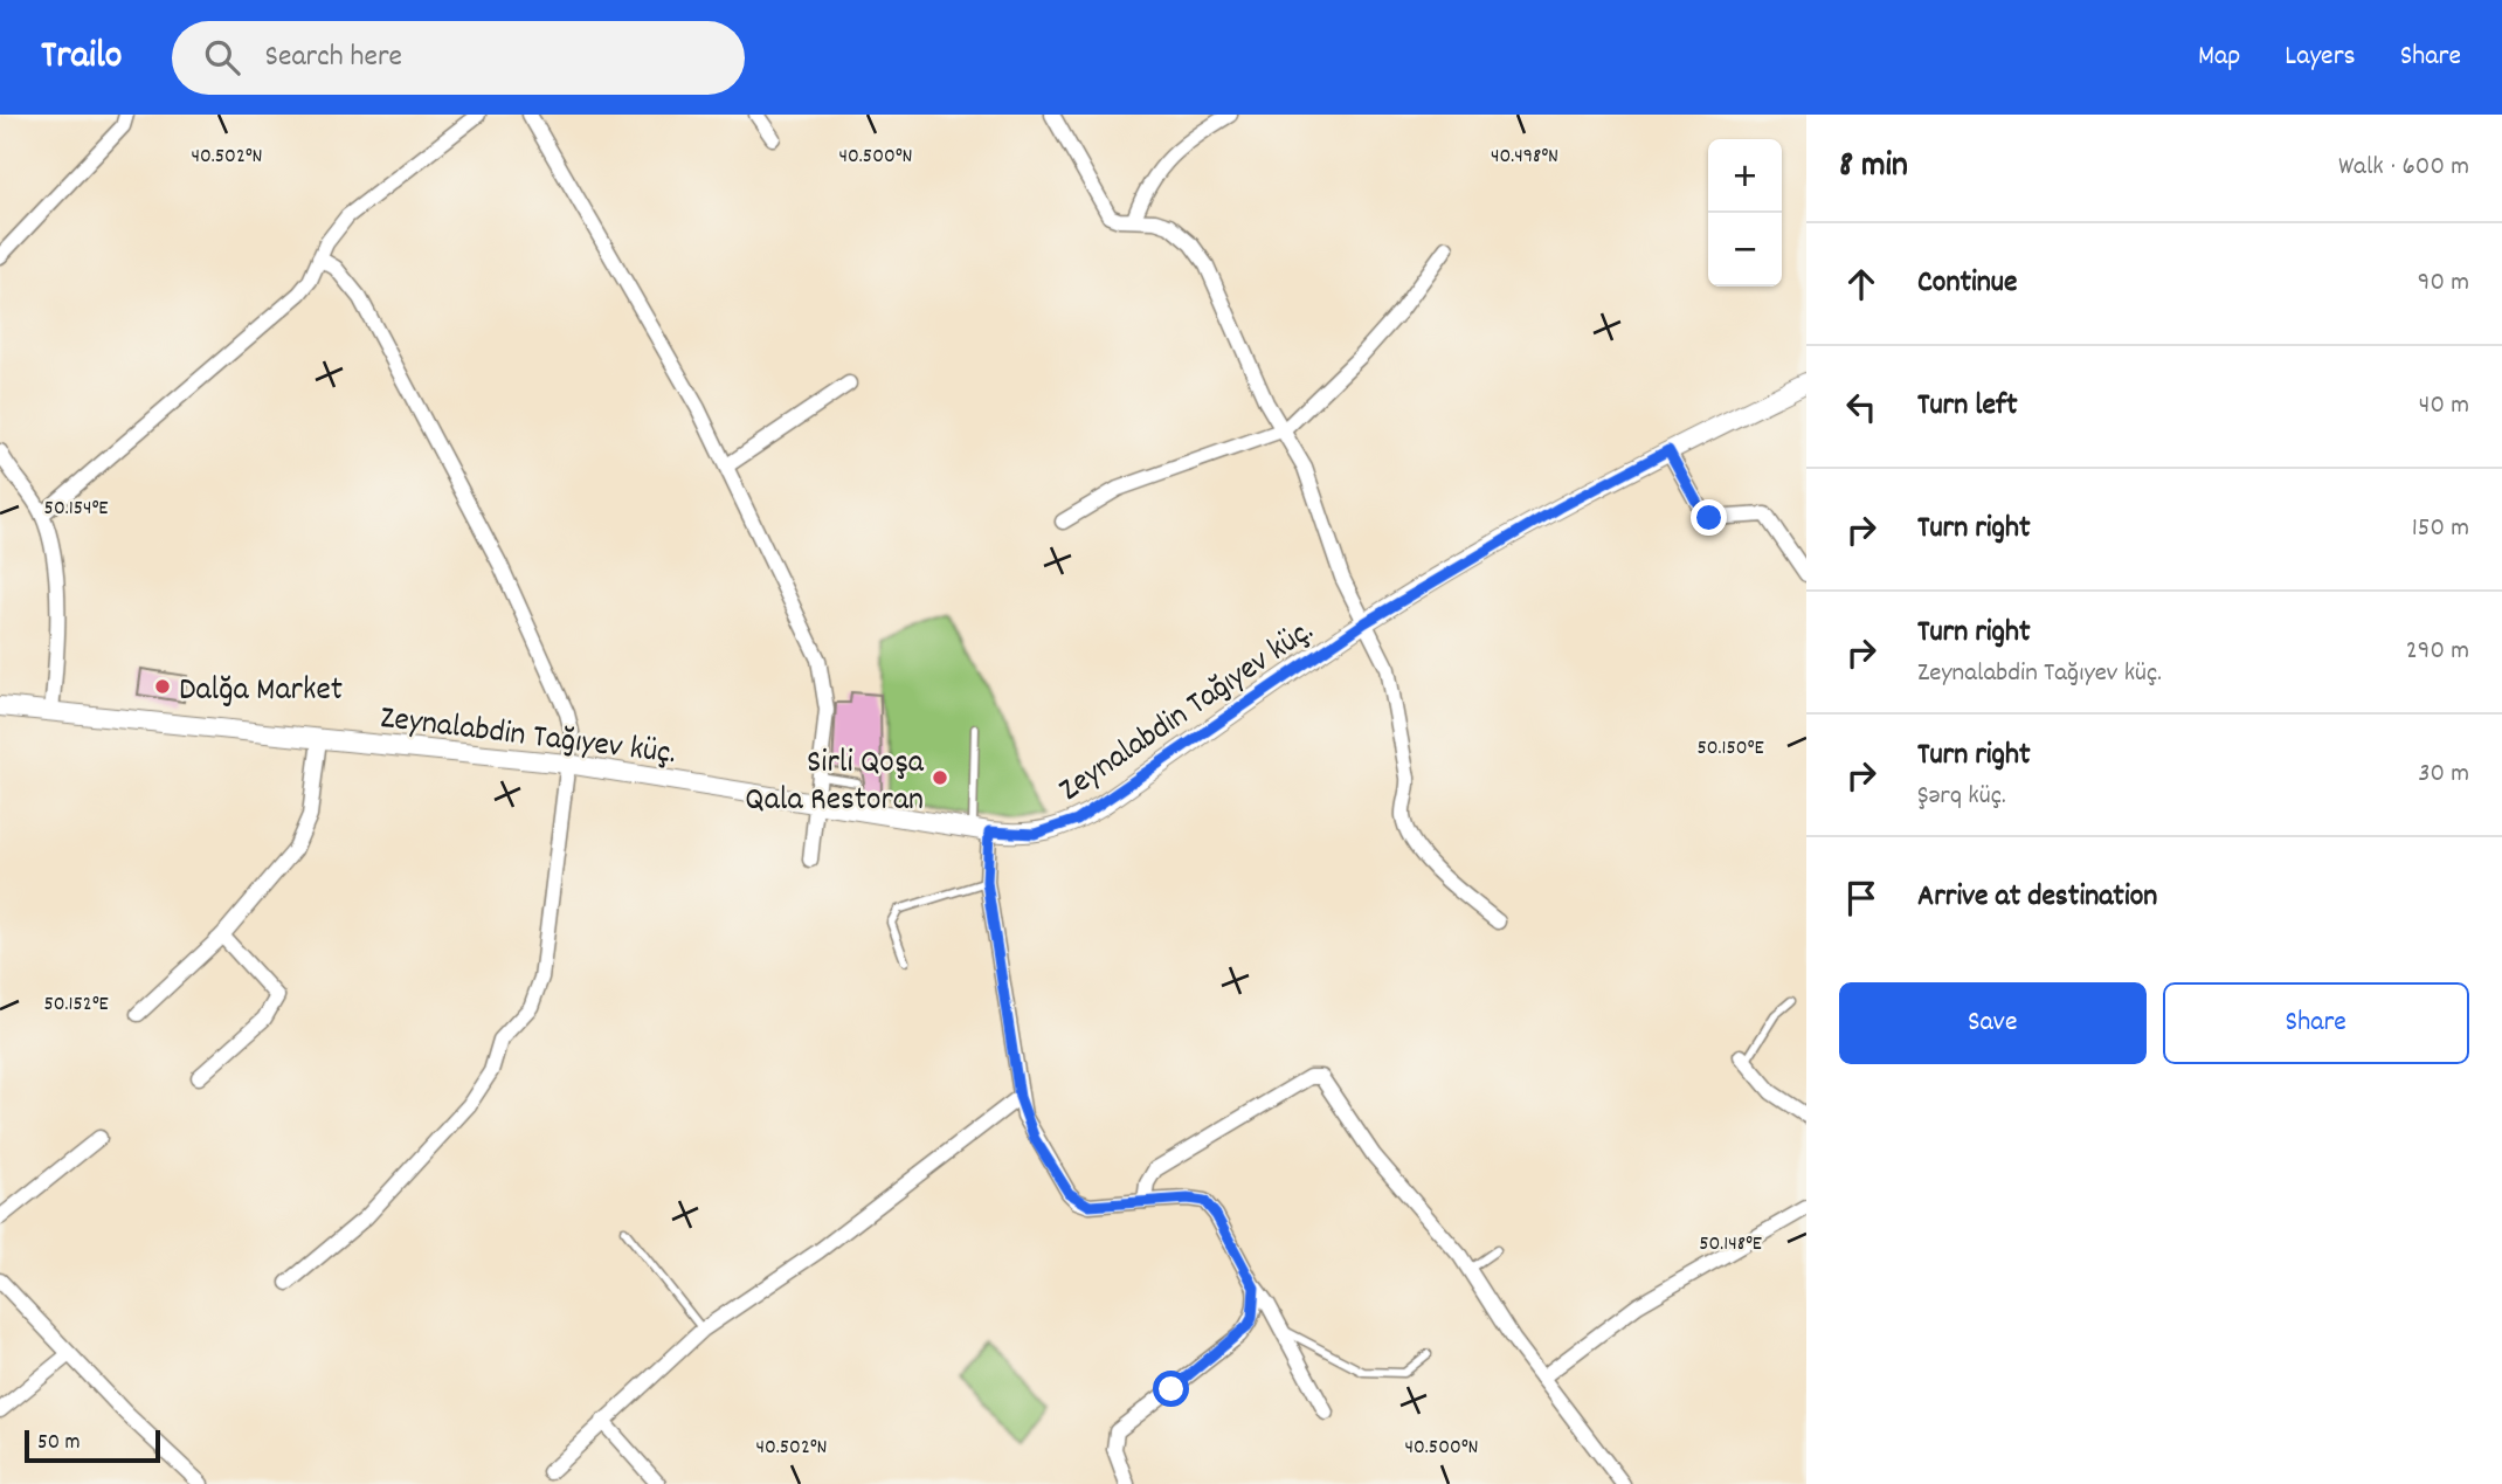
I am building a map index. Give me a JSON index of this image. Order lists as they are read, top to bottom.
{
  "streets": {
    "street": ["Zeynalabdin Tağıyev küç."]
  },
  "places": ["Dalğa Market", "Sirli Qoşa Qala Restoran"],
  "scale_bar": "50 m",
  "page": {
    "header": "Trailo",
    "search": "Search here",
    "nav": ["Map", "Layers", "Share"],
    "heading": ["8 min", "Walk · 600 m"],
    "map_buttons": ["+", "−"],
    "list": [
      ["Continue", "90 m"],
      ["Turn left", "40 m"],
      ["Turn right", "150 m"],
      ["Turn right", "Zeynalabdin Tağıyev küç.", "290 m"],
      ["Turn right", "Şərq küç.", "30 m"],
      "Arrive at destination"
    ],
    "buttons": ["Save", "Share"],
    "scale": "50 m"
  },
  "coordinates": [
    "40.502°N",
    "40.500°N",
    "40.498°N",
    "50.154°E",
    "50.150°E",
    "50.152°E",
    "50.148°E"
  ]
}
